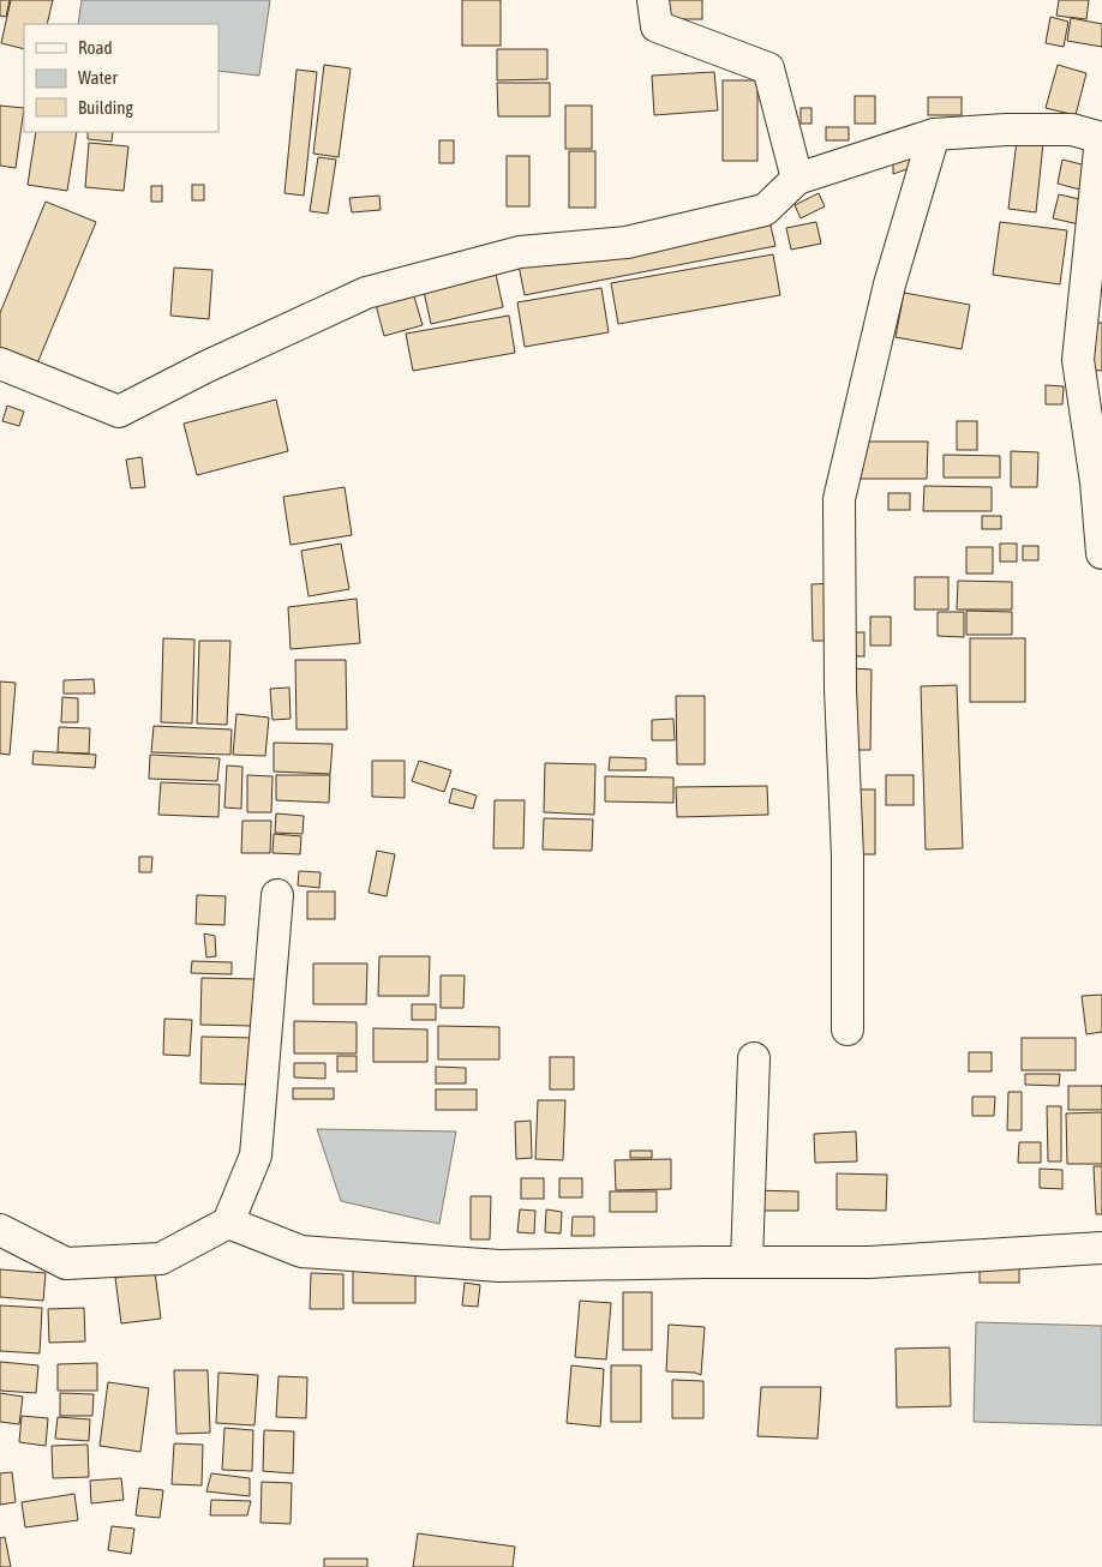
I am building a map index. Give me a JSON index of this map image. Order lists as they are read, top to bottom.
{
  "legend": ["Road", "Water", "Building"]
}
